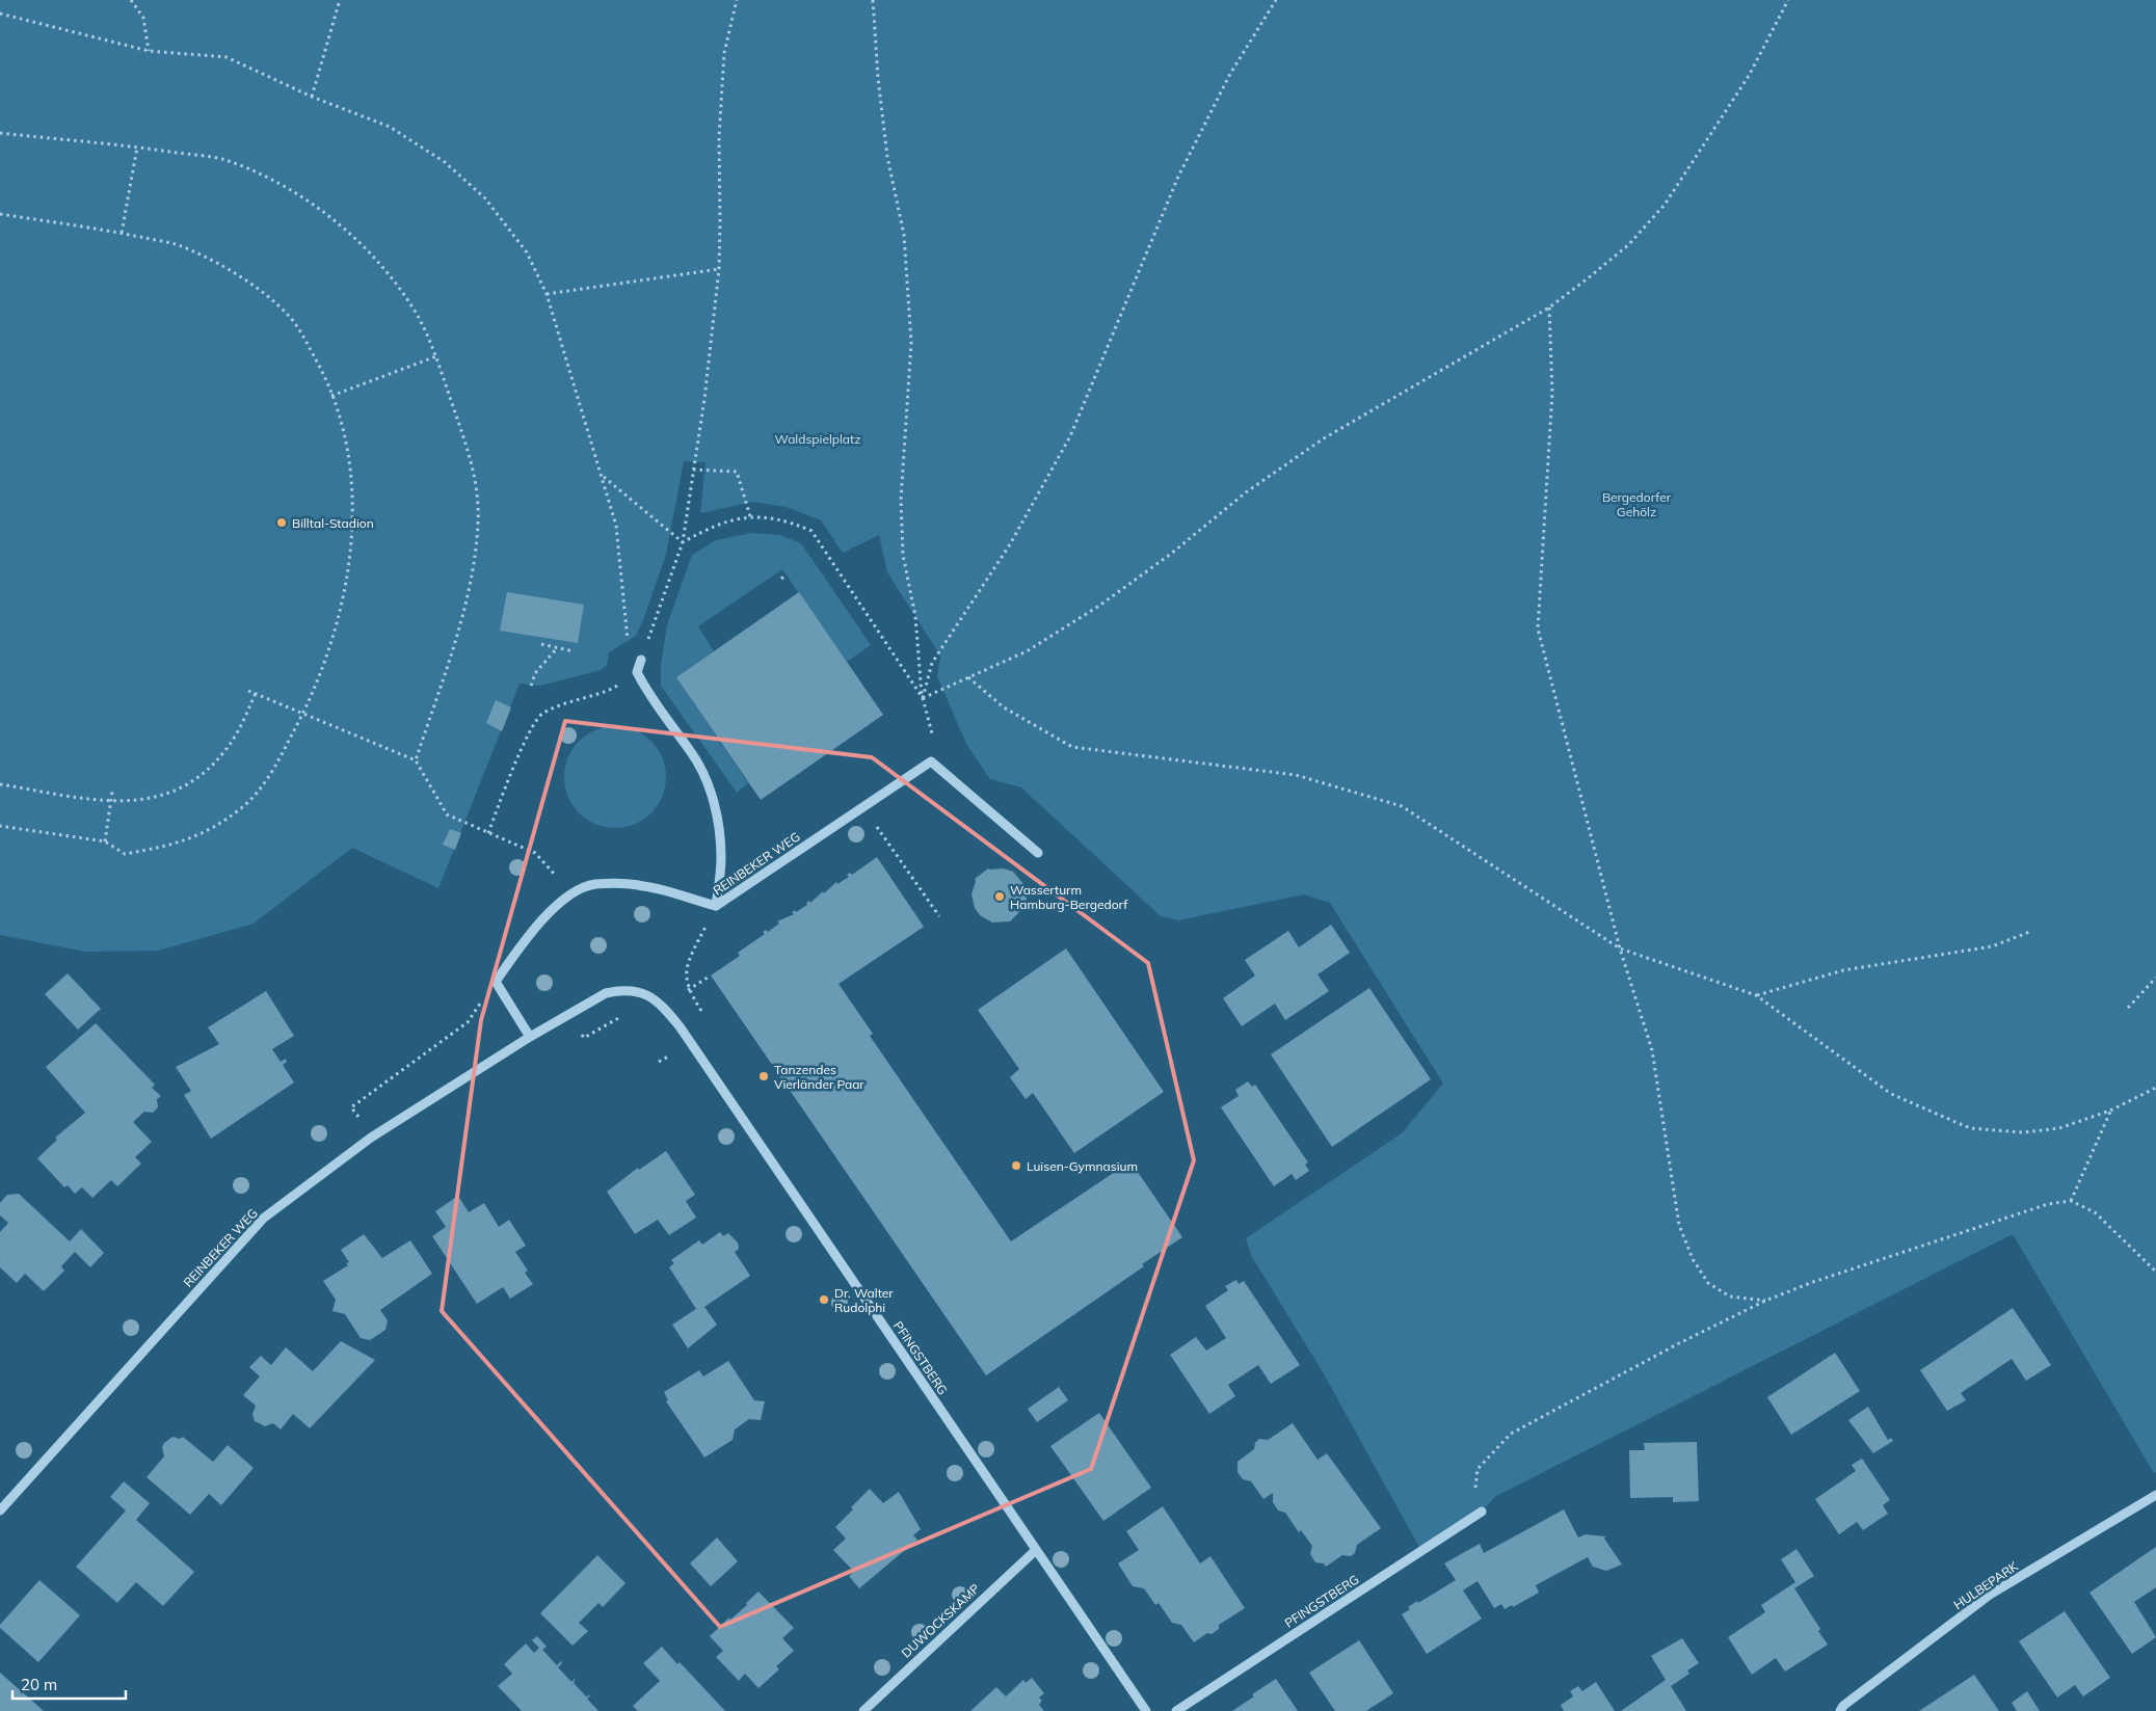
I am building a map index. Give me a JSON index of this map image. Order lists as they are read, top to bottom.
{
  "streets": {
    "street": [
      "REINBEKER WEG",
      "PFINGSTBERG",
      "HULBEPARK",
      "DUWOCKSKAMP"
    ]
  },
  "crossings": [
    ["REINBEKER WEG", "PFINGSTBERG"],
    ["PFINGSTBERG", "DUWOCKSKAMP"]
  ],
  "parks": ["Waldspielplatz", "Bergedorfer Gehölz"],
  "places": [
    "Billtal-Stadion",
    "Wasserturm Hamburg-Bergedorf",
    "Tanzendes Vierländer Paar",
    "Luisen-Gymnasium",
    "Dr. Walter Rudolphi"
  ],
  "scale_bar": "20 m"
}
